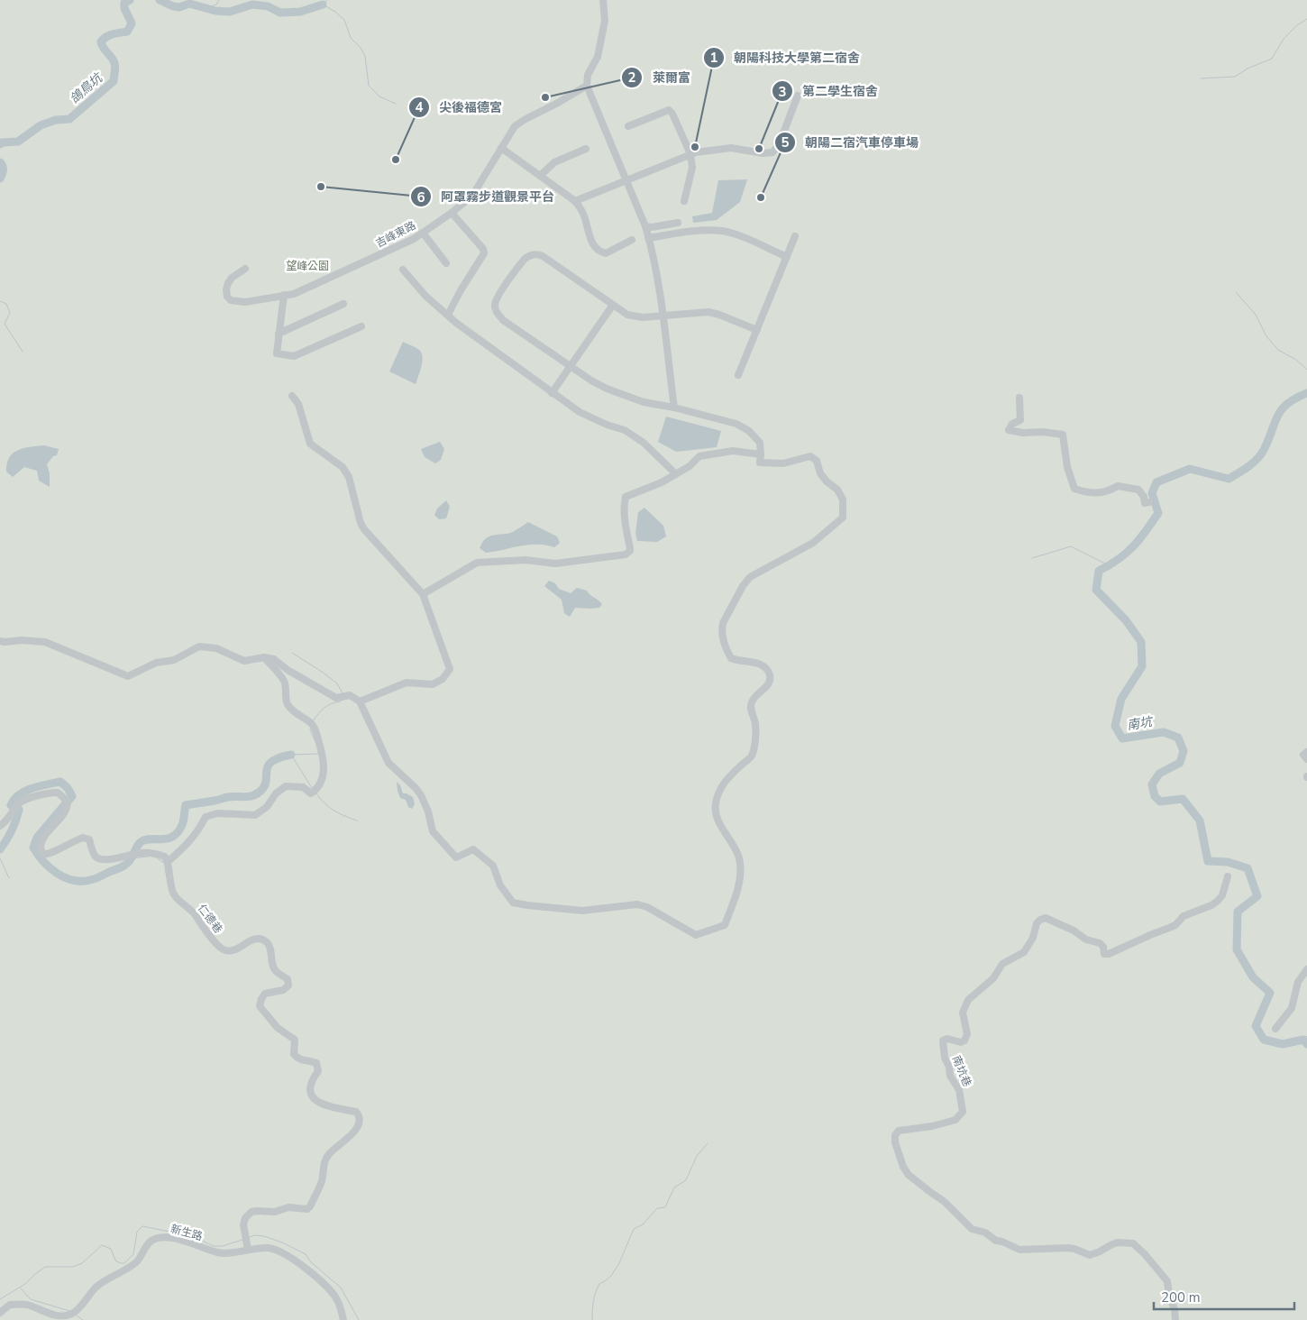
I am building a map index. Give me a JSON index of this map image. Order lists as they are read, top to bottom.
{
  "streets": {
    "street": [
      "吉峰東路",
      "仁德巷",
      "南坑巷",
      "新生路"
    ]
  },
  "crossings": [
    ["仁德巷", "新生路"]
  ],
  "water": ["鴿鳥坑", "南坑"],
  "parks": ["望峰公園"],
  "places": [
    "萊爾富",
    "朝陽科技大學第二宿舍",
    "第二學生宿舍",
    "尖後福德宮",
    "阿罩霧步道觀景平台",
    "朝陽二宿汽車停車場"
  ],
  "scale_bar": "200 m"
}
